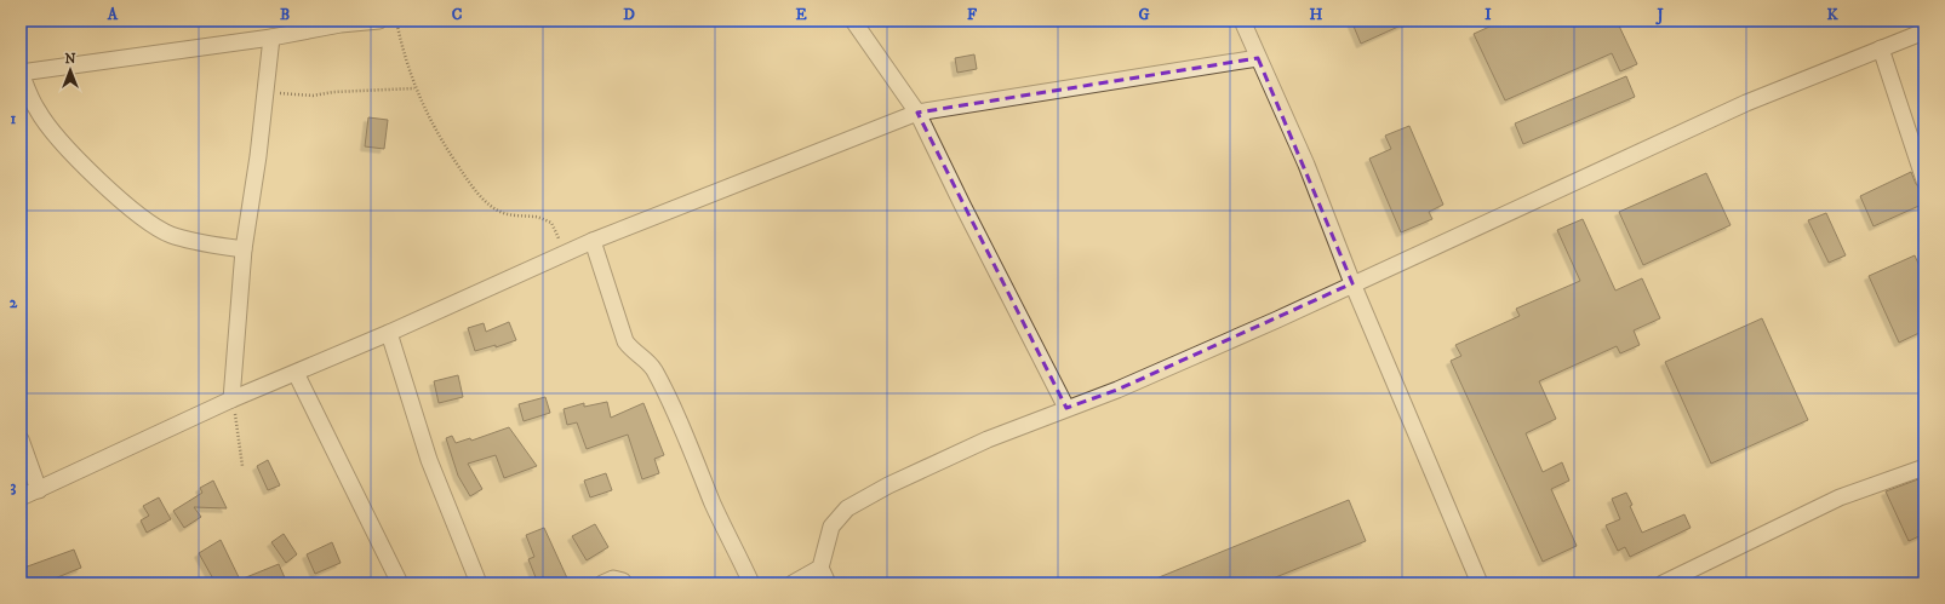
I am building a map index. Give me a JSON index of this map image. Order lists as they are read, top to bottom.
{
  "north": "top",
  "grid": {
    "columns": [
      "A",
      "B",
      "C",
      "D",
      "E",
      "F",
      "G",
      "H",
      "I",
      "J",
      "K"
    ],
    "rows": ["1", "2", "3"]
  }
}
